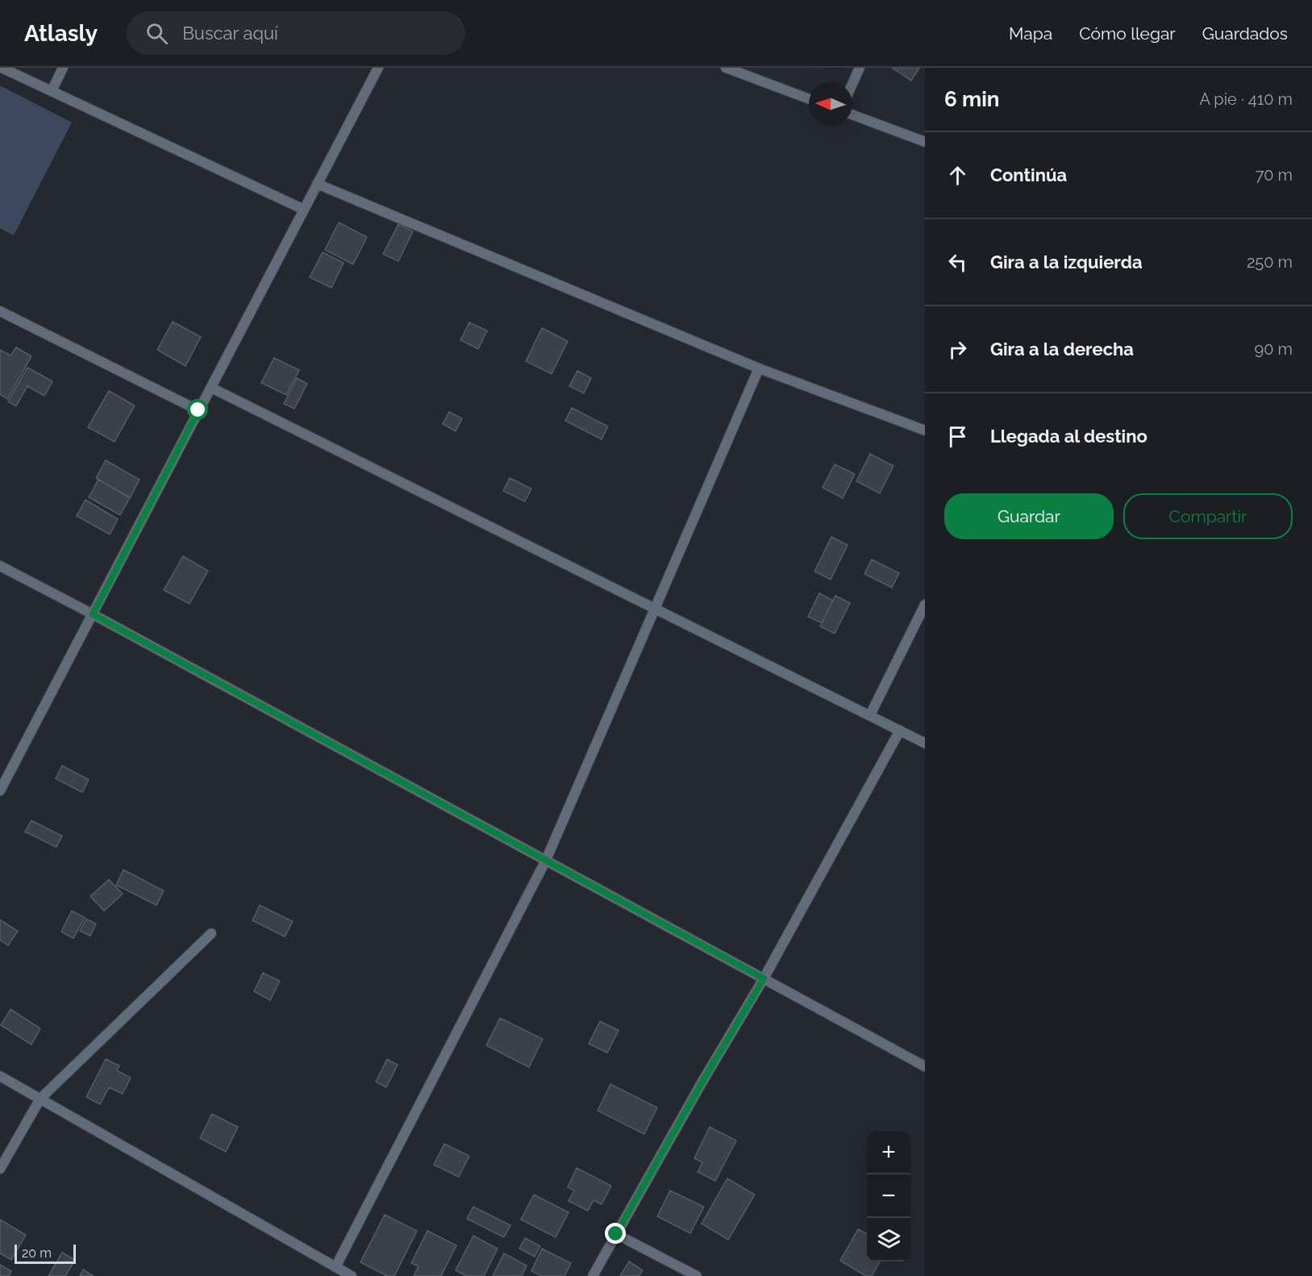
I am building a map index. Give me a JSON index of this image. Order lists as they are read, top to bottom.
{
  "scale_bar": "20 m",
  "north": "left",
  "page": {
    "header": "Atlasly",
    "search": "Buscar aquí",
    "nav": ["Mapa", "Cómo llegar", "Guardados"],
    "heading": ["6 min", "A pie · 410 m"],
    "list": [
      ["Continúa", "70 m"],
      ["Gira a la izquierda", "250 m"],
      ["Gira a la derecha", "90 m"],
      "Llegada al destino"
    ],
    "buttons": ["Guardar", "Compartir"],
    "map_buttons": ["+", "−"],
    "scale": "20 m"
  }
}
